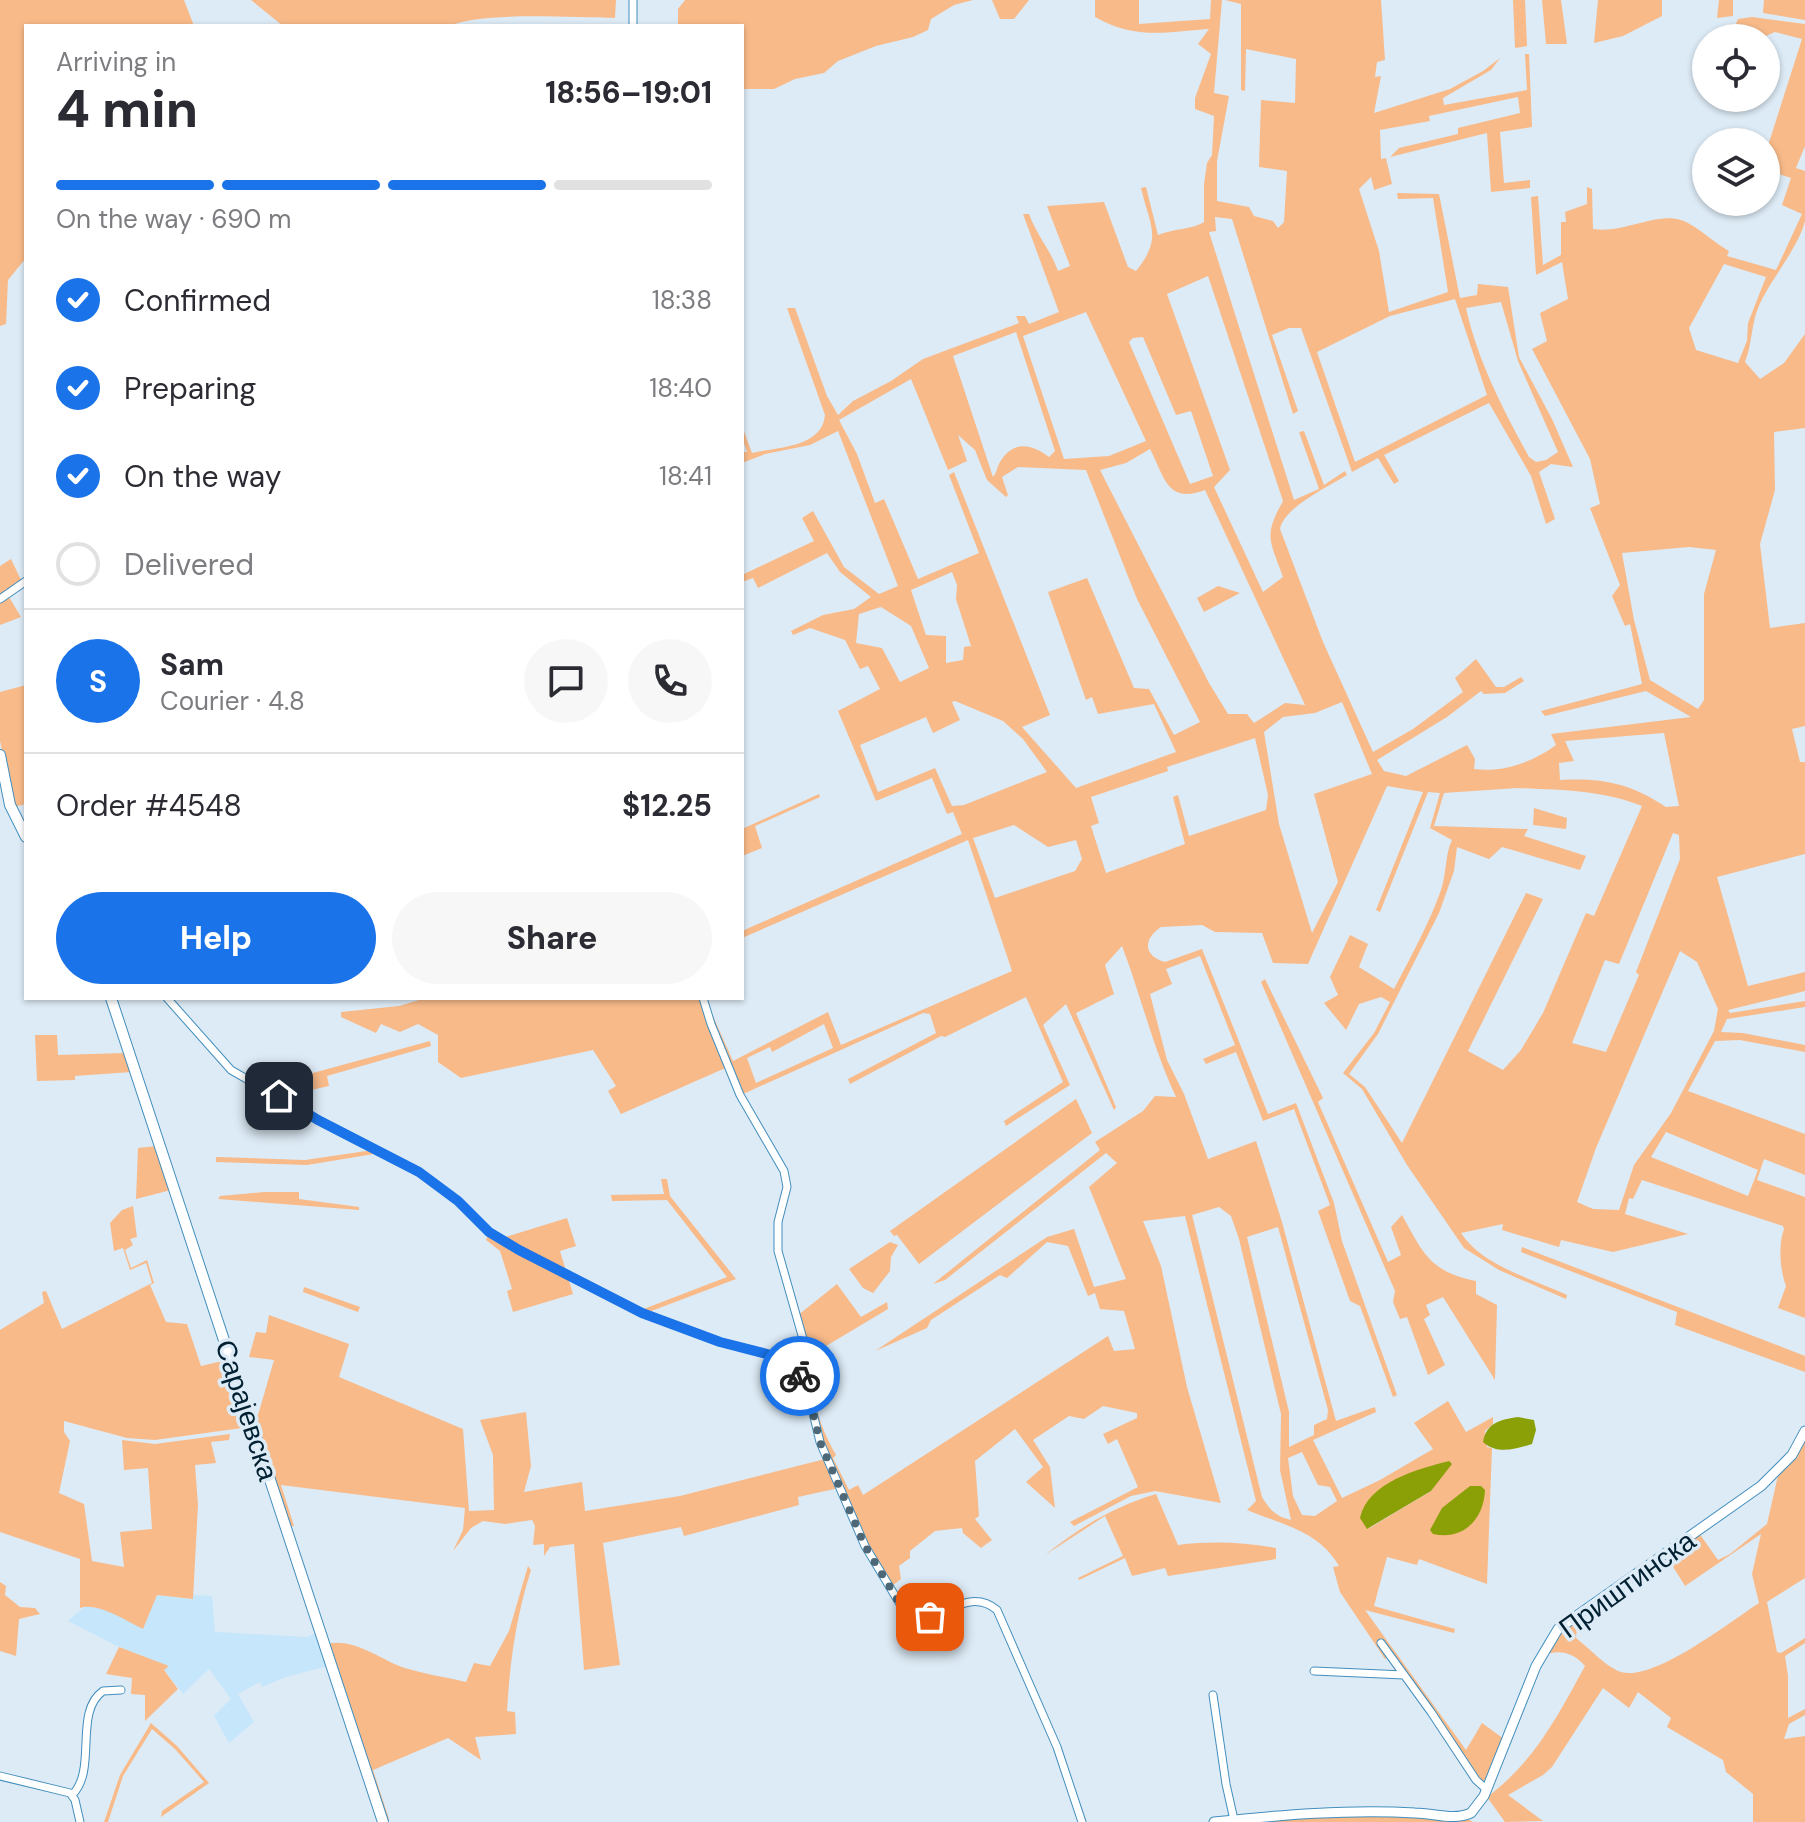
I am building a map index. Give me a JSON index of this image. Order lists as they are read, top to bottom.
{
  "streets": {
    "main road": ["Сарајевска"],
    "street": ["Приштинска"]
  },
  "page": {
    "heading": ["4 min", "Arriving in", "18:56–19:01"],
    "panel": [
      "Sam",
      "Courier · 4.8",
      "Order #4548",
      "$12.25"
    ],
    "bar": "On the way · 690 m",
    "list": [
      ["Confirmed", "18:38"],
      ["Preparing", "18:40"],
      ["On the way", "18:41"],
      "Delivered"
    ],
    "round": "S",
    "buttons": ["Help", "Share"]
  }
}
